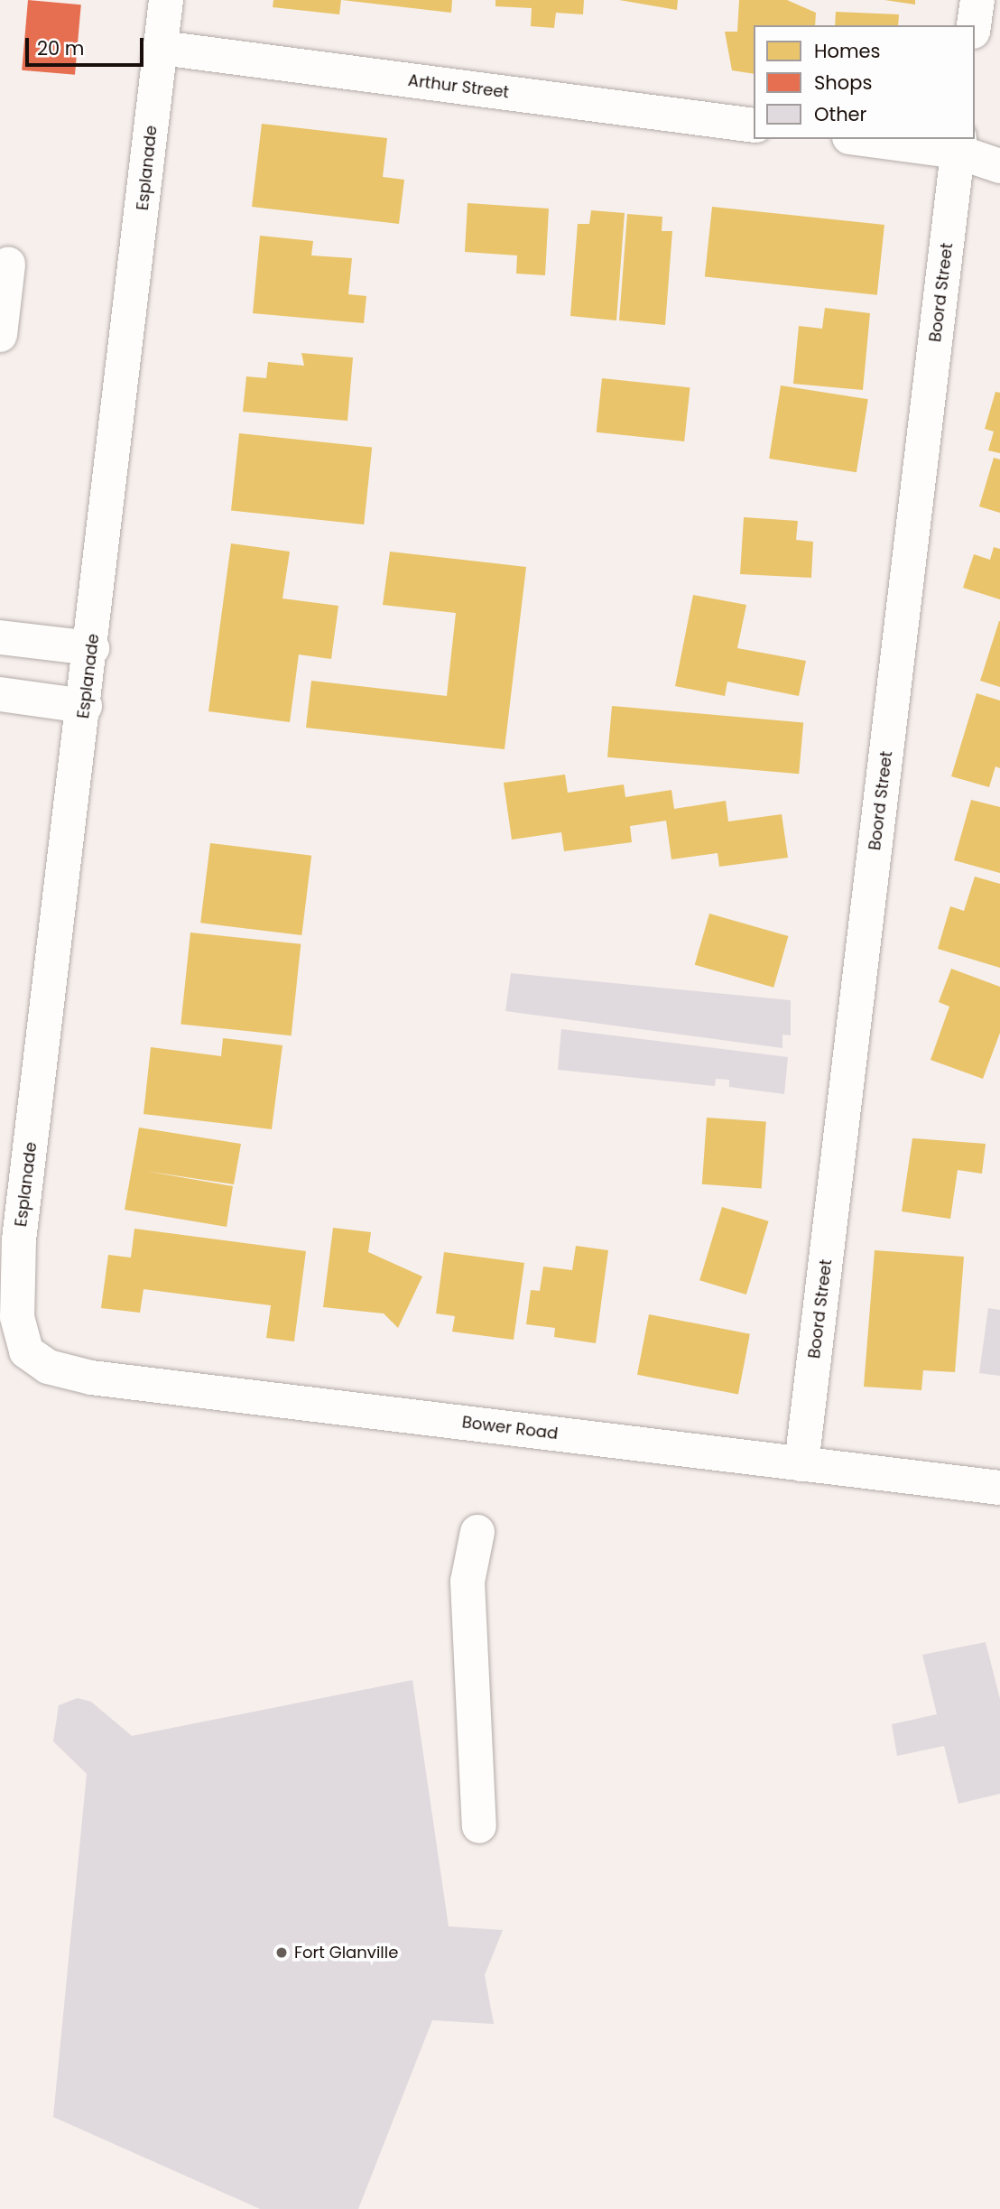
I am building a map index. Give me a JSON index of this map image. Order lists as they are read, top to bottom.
{
  "streets": {
    "street": [
      "Arthur Street",
      "Esplanade",
      "Boord Street",
      "Bower Road"
    ]
  },
  "crossings": [
    ["Arthur Street", "Esplanade"],
    ["Esplanade", "Bower Road"],
    ["Boord Street", "Bower Road"]
  ],
  "places": ["Fort Glanville"],
  "legend": ["Homes", "Shops", "Other"],
  "scale_bar": "20 m"
}
